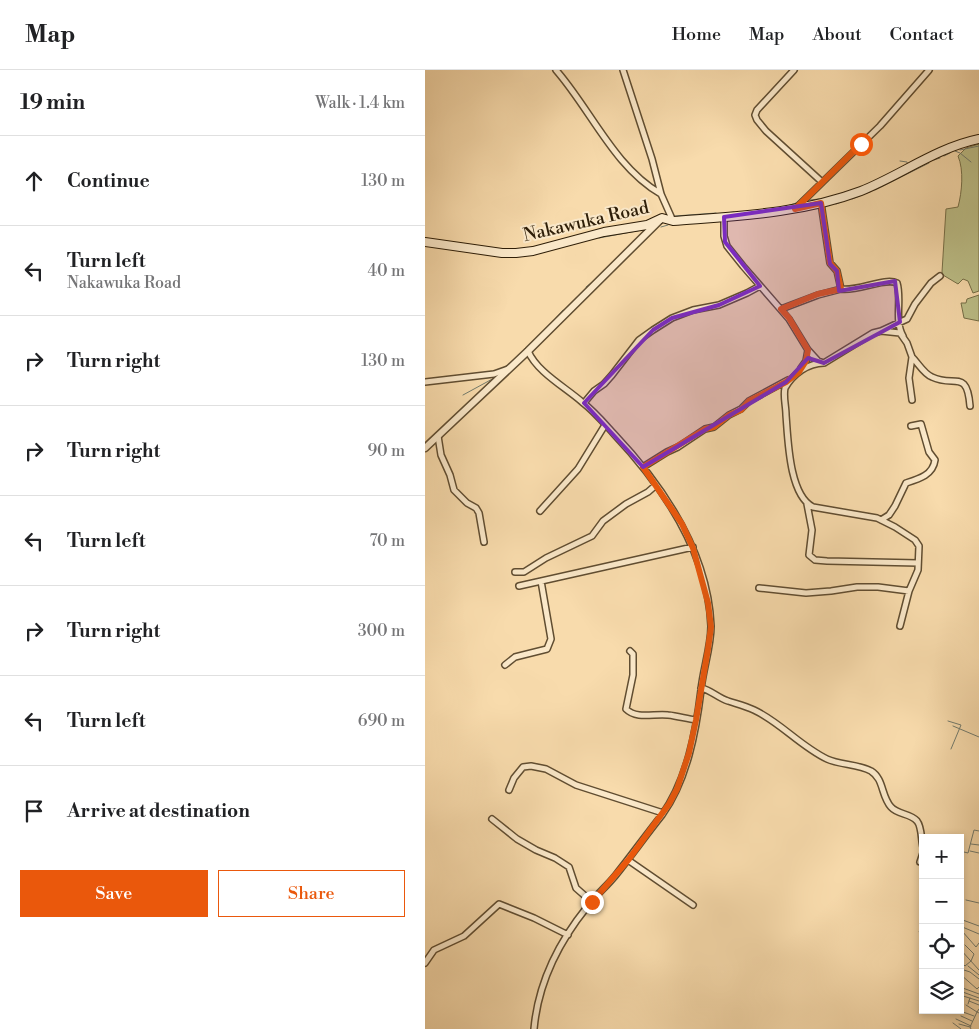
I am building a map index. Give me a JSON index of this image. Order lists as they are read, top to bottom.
{
  "streets": {
    "main road": ["Nakawuka Road"]
  },
  "page": {
    "header": "Map",
    "nav": [
      "Home",
      "Map",
      "About",
      "Contact"
    ],
    "heading": ["19 min", "Walk · 1.4 km"],
    "list": [
      ["Continue", "130 m"],
      ["Turn left", "Nakawuka Road", "40 m"],
      ["Turn right", "130 m"],
      ["Turn right", "90 m"],
      ["Turn left", "70 m"],
      ["Turn right", "300 m"],
      ["Turn left", "690 m"],
      "Arrive at destination"
    ],
    "map_buttons": ["+", "−"],
    "buttons": ["Save", "Share"]
  }
}
